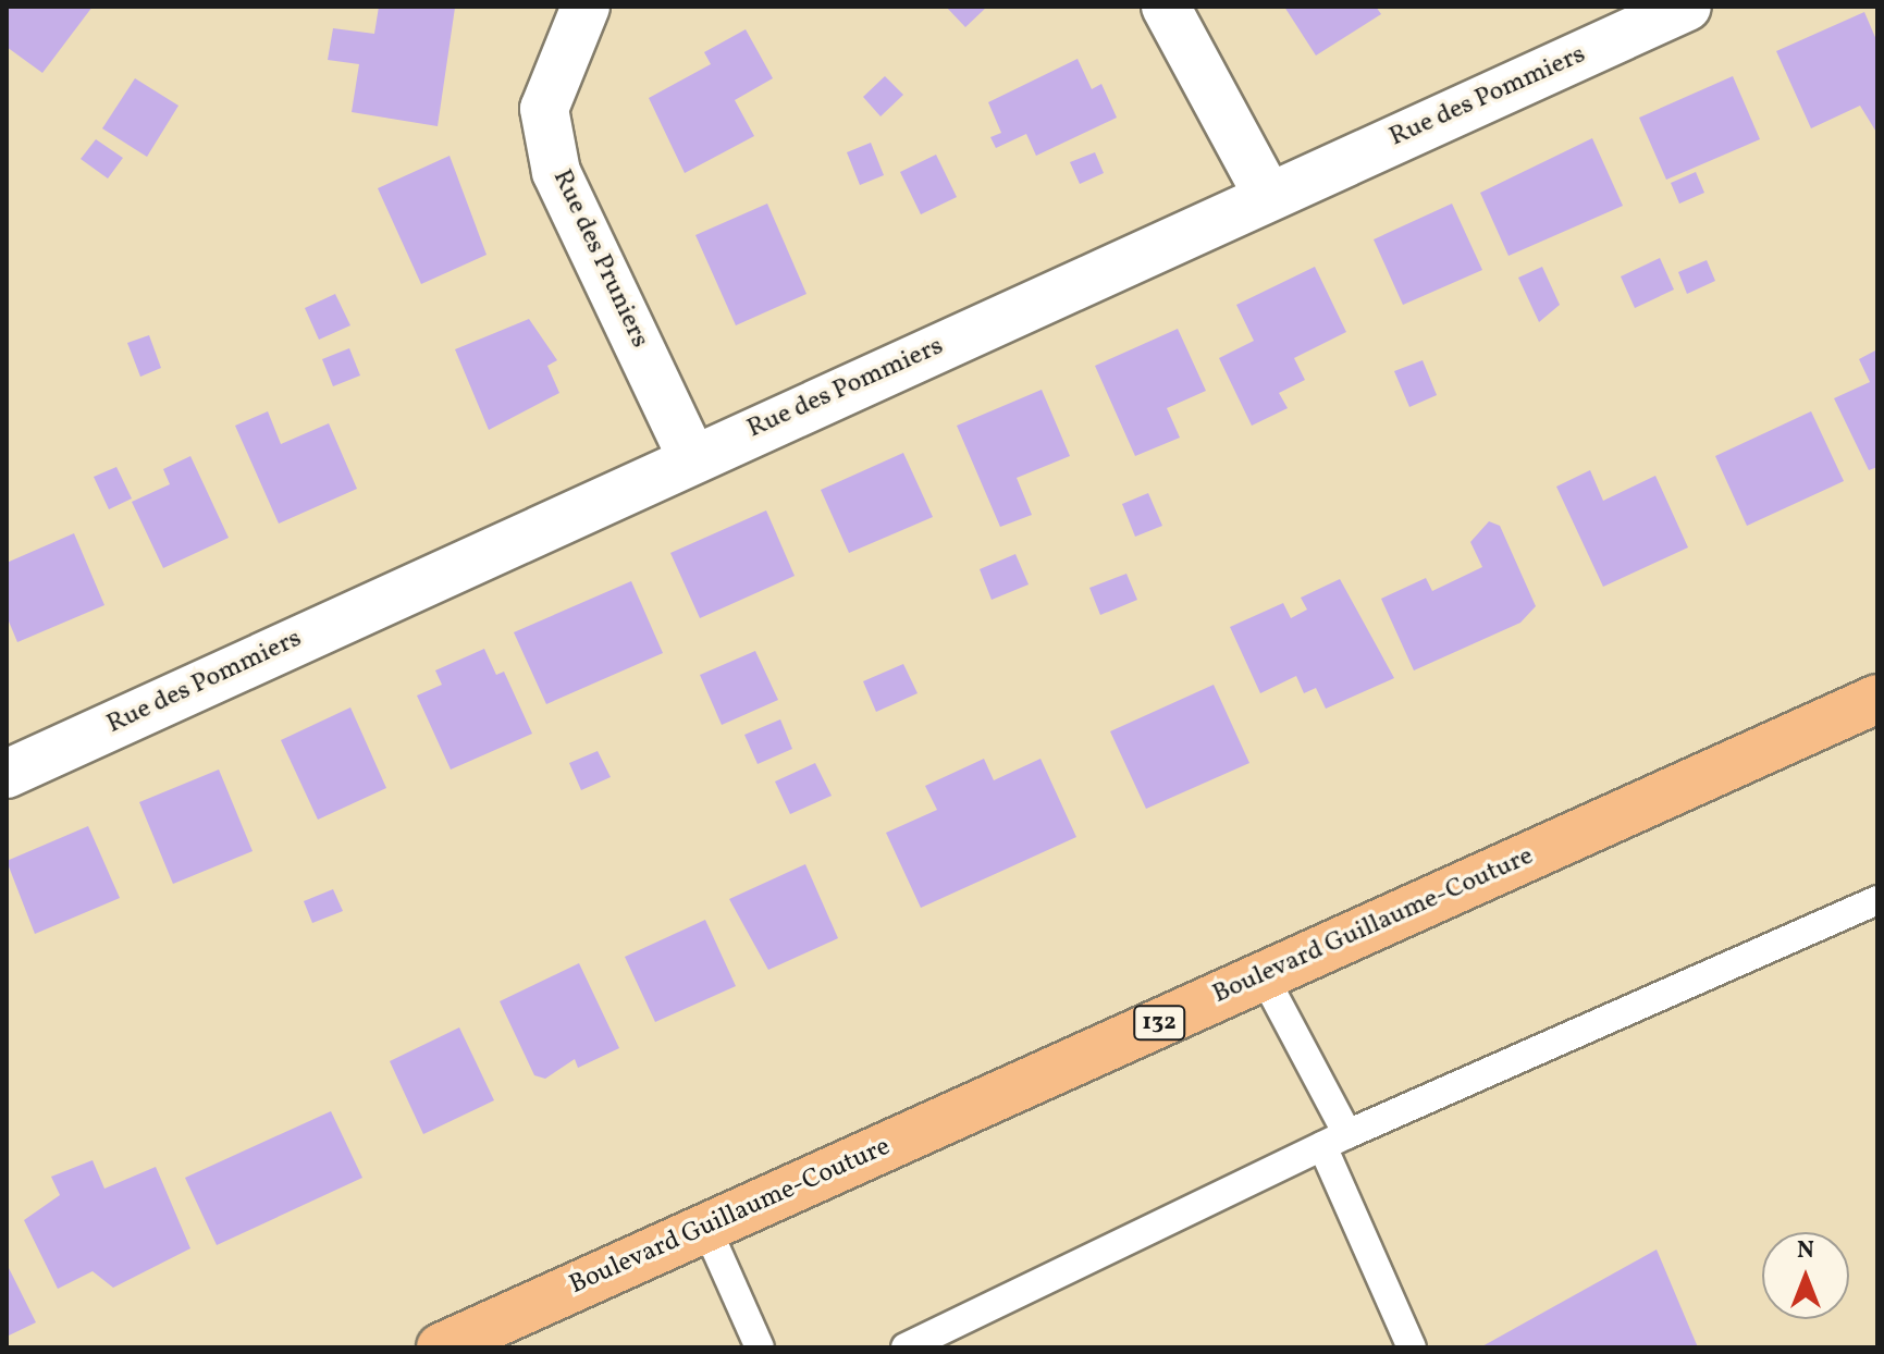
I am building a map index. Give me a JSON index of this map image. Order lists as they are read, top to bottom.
{
  "streets": {
    "main road": ["Boulevard Guillaume-Couture", "132"],
    "street": ["Rue des Pommiers", "Rue des Pruniers"]
  },
  "crossings": [
    ["Rue des Pommiers", "Rue des Pruniers"]
  ],
  "north": "top"
}
